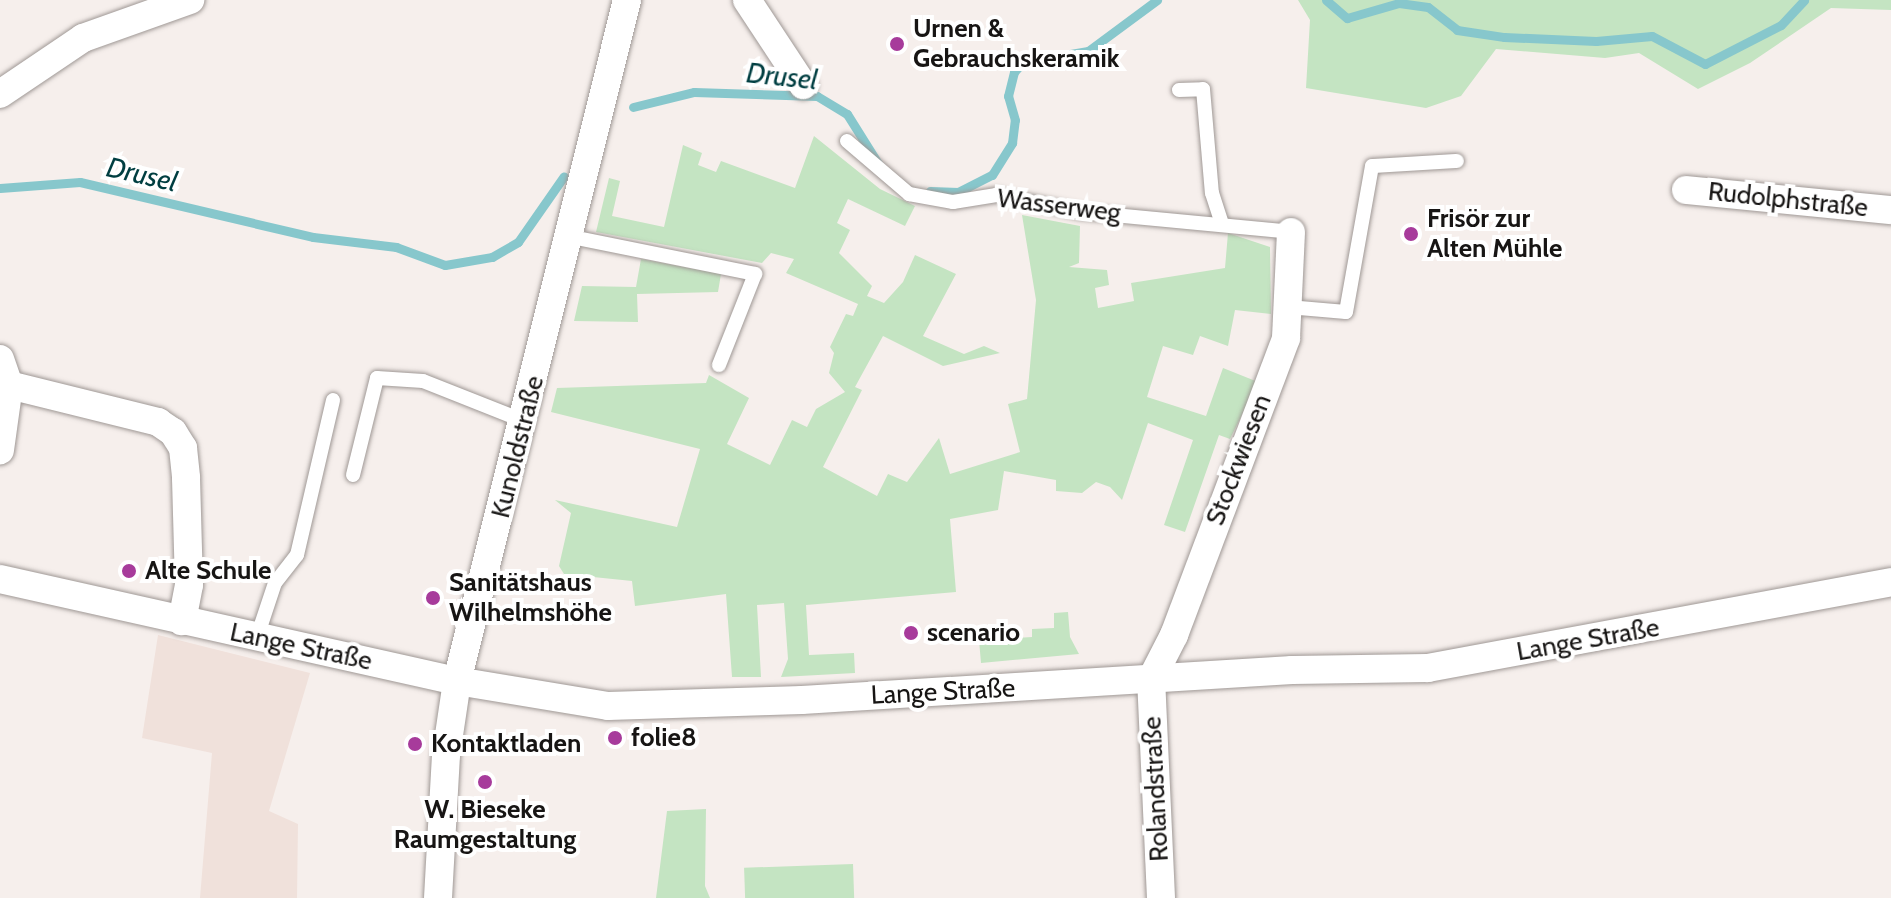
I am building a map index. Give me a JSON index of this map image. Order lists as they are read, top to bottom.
{
  "streets": {
    "street": [
      "Rudolphstraße",
      "Kunoldstraße",
      "Stockwiesen",
      "Lange Straße",
      "Rolandstraße"
    ],
    "lane": ["Wasserweg"]
  },
  "crossings": [
    ["Wasserweg", "Stockwiesen"],
    ["Kunoldstraße", "Lange Straße"],
    ["Stockwiesen", "Lange Straße"],
    ["Stockwiesen", "Rolandstraße"],
    ["Lange Straße", "Rolandstraße"]
  ],
  "water": ["Drusel"],
  "places": [
    "Urnen & Gebrauchskeramik",
    "Frisör zur Alten Mühle",
    "Alte Schule",
    "Sanitätshaus Wilhelmshöhe",
    "scenario",
    "folie8",
    "Kontaktladen",
    "W. Bieseke Raumgestaltung"
  ]
}
